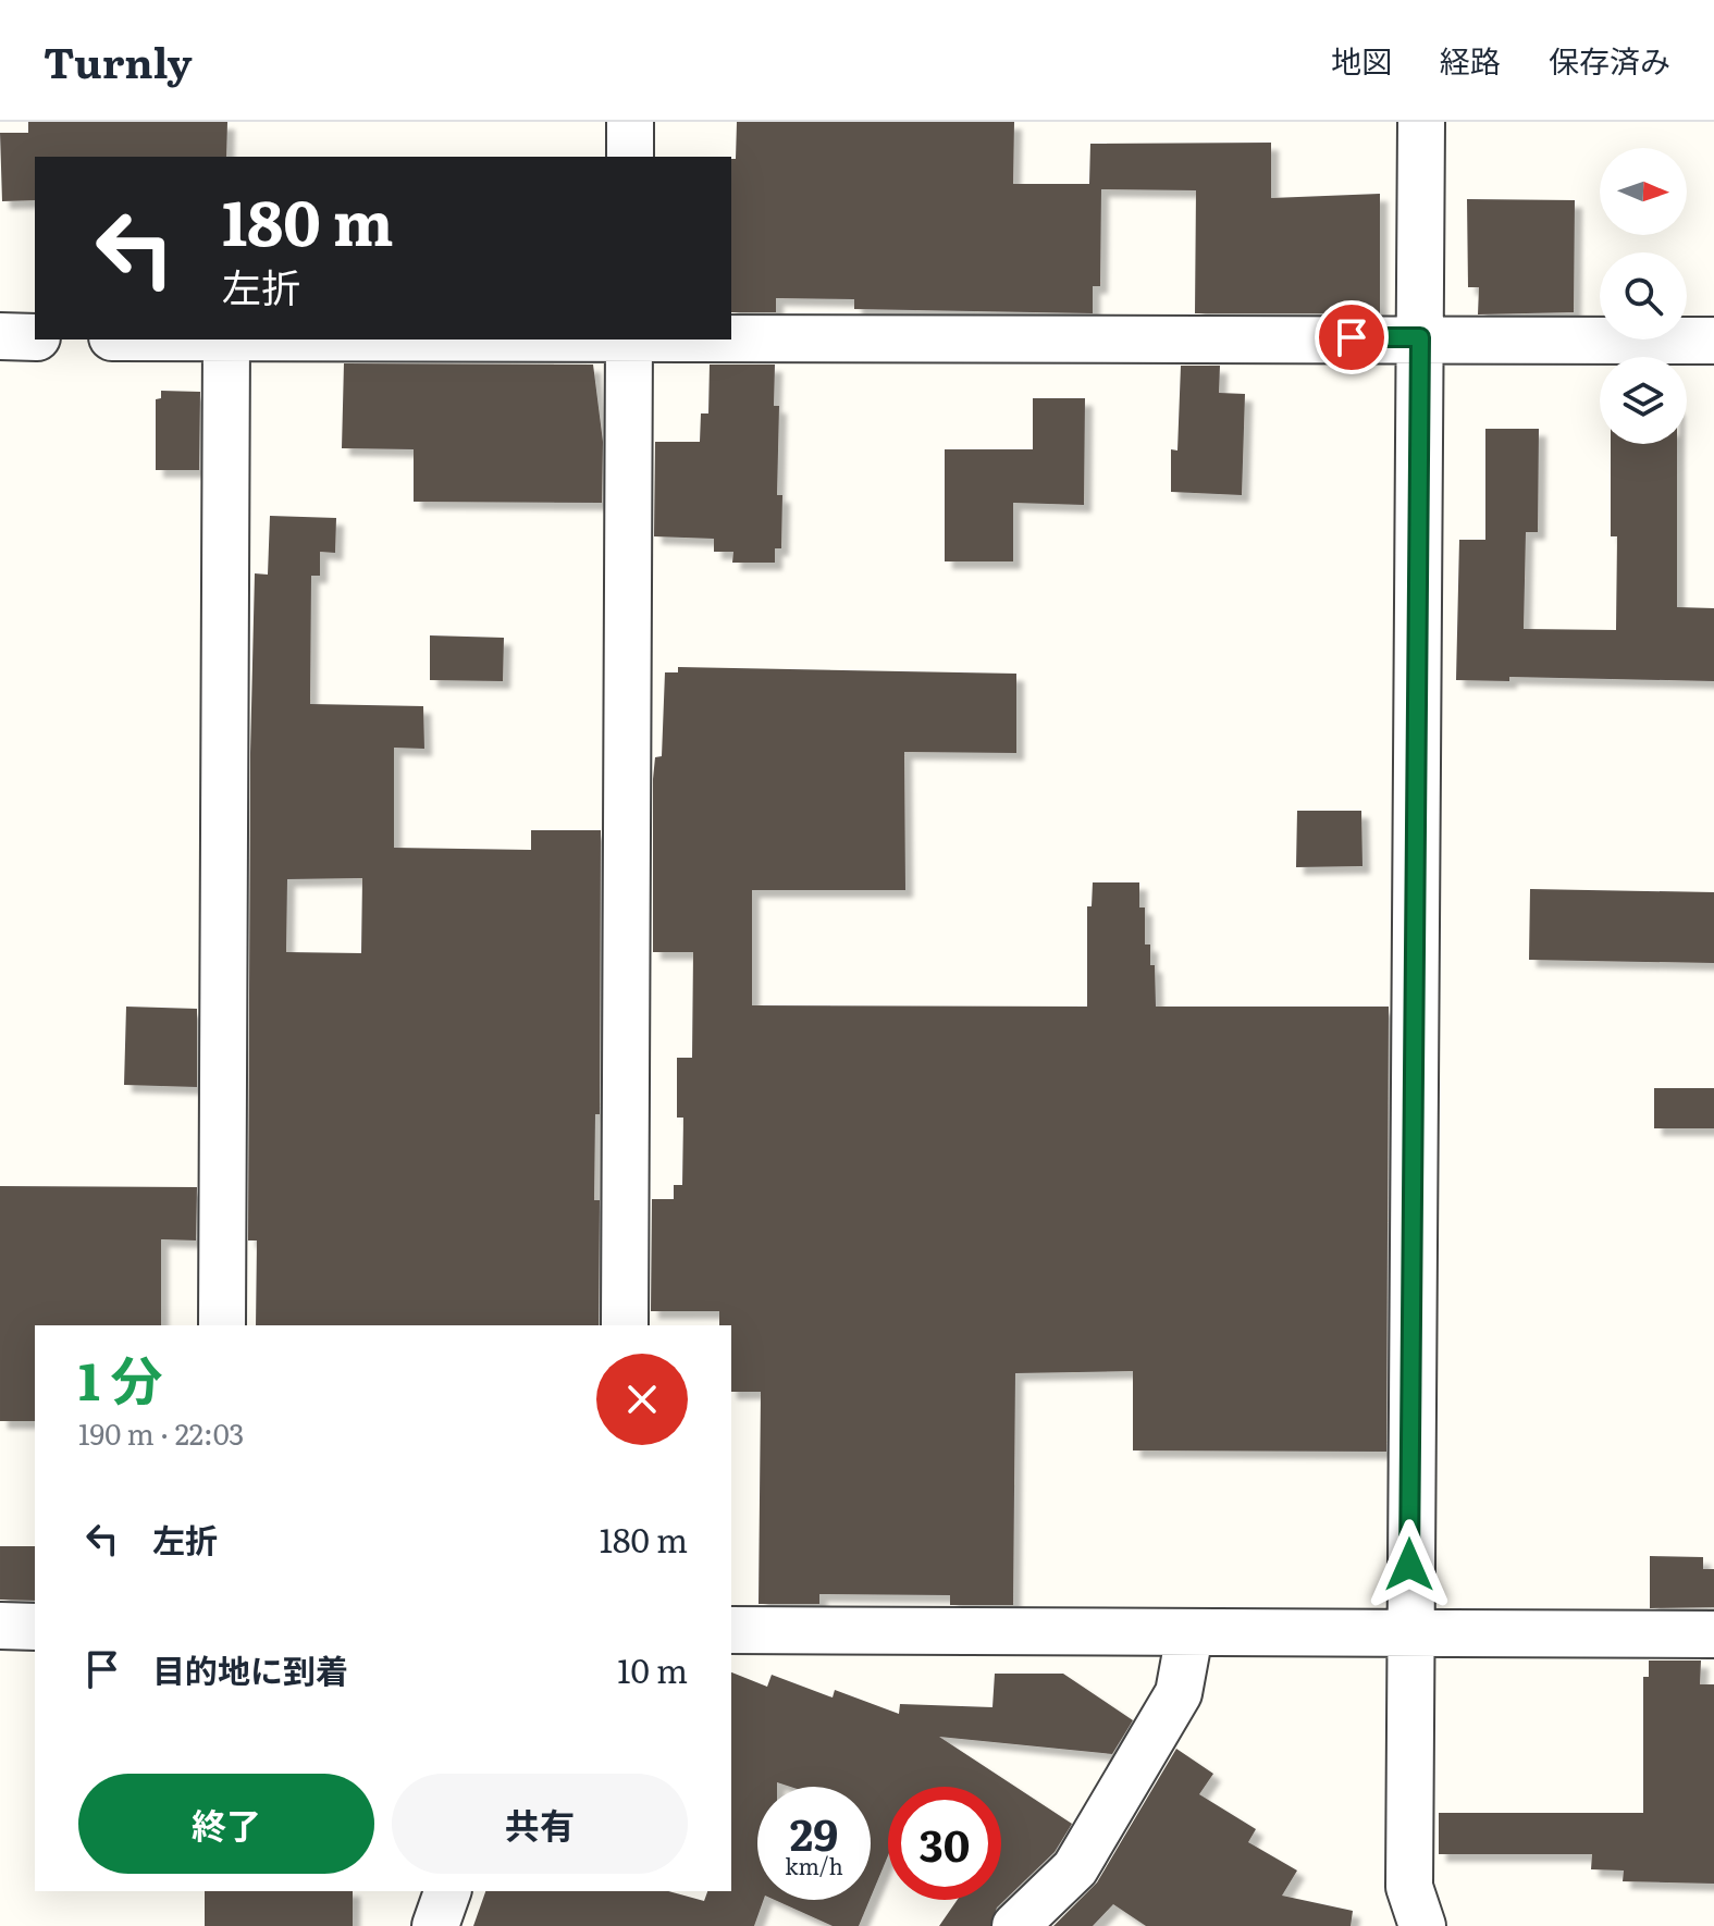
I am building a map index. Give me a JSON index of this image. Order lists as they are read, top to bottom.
{
  "north": "right",
  "page": {
    "header": "Turnly",
    "nav": ["地図", "経路", "保存済み"],
    "turn": ["180 m", "左折"],
    "heading": ["1 分", "190 m · 22:03"],
    "list": [
      {
        "name": "左折",
        "value": "180 m"
      },
      {
        "name": "目的地に到着",
        "value": "10 m"
      }
    ],
    "buttons": ["終了", "共有"],
    "speed": "29 km/h",
    "limit": "30"
  }
}
